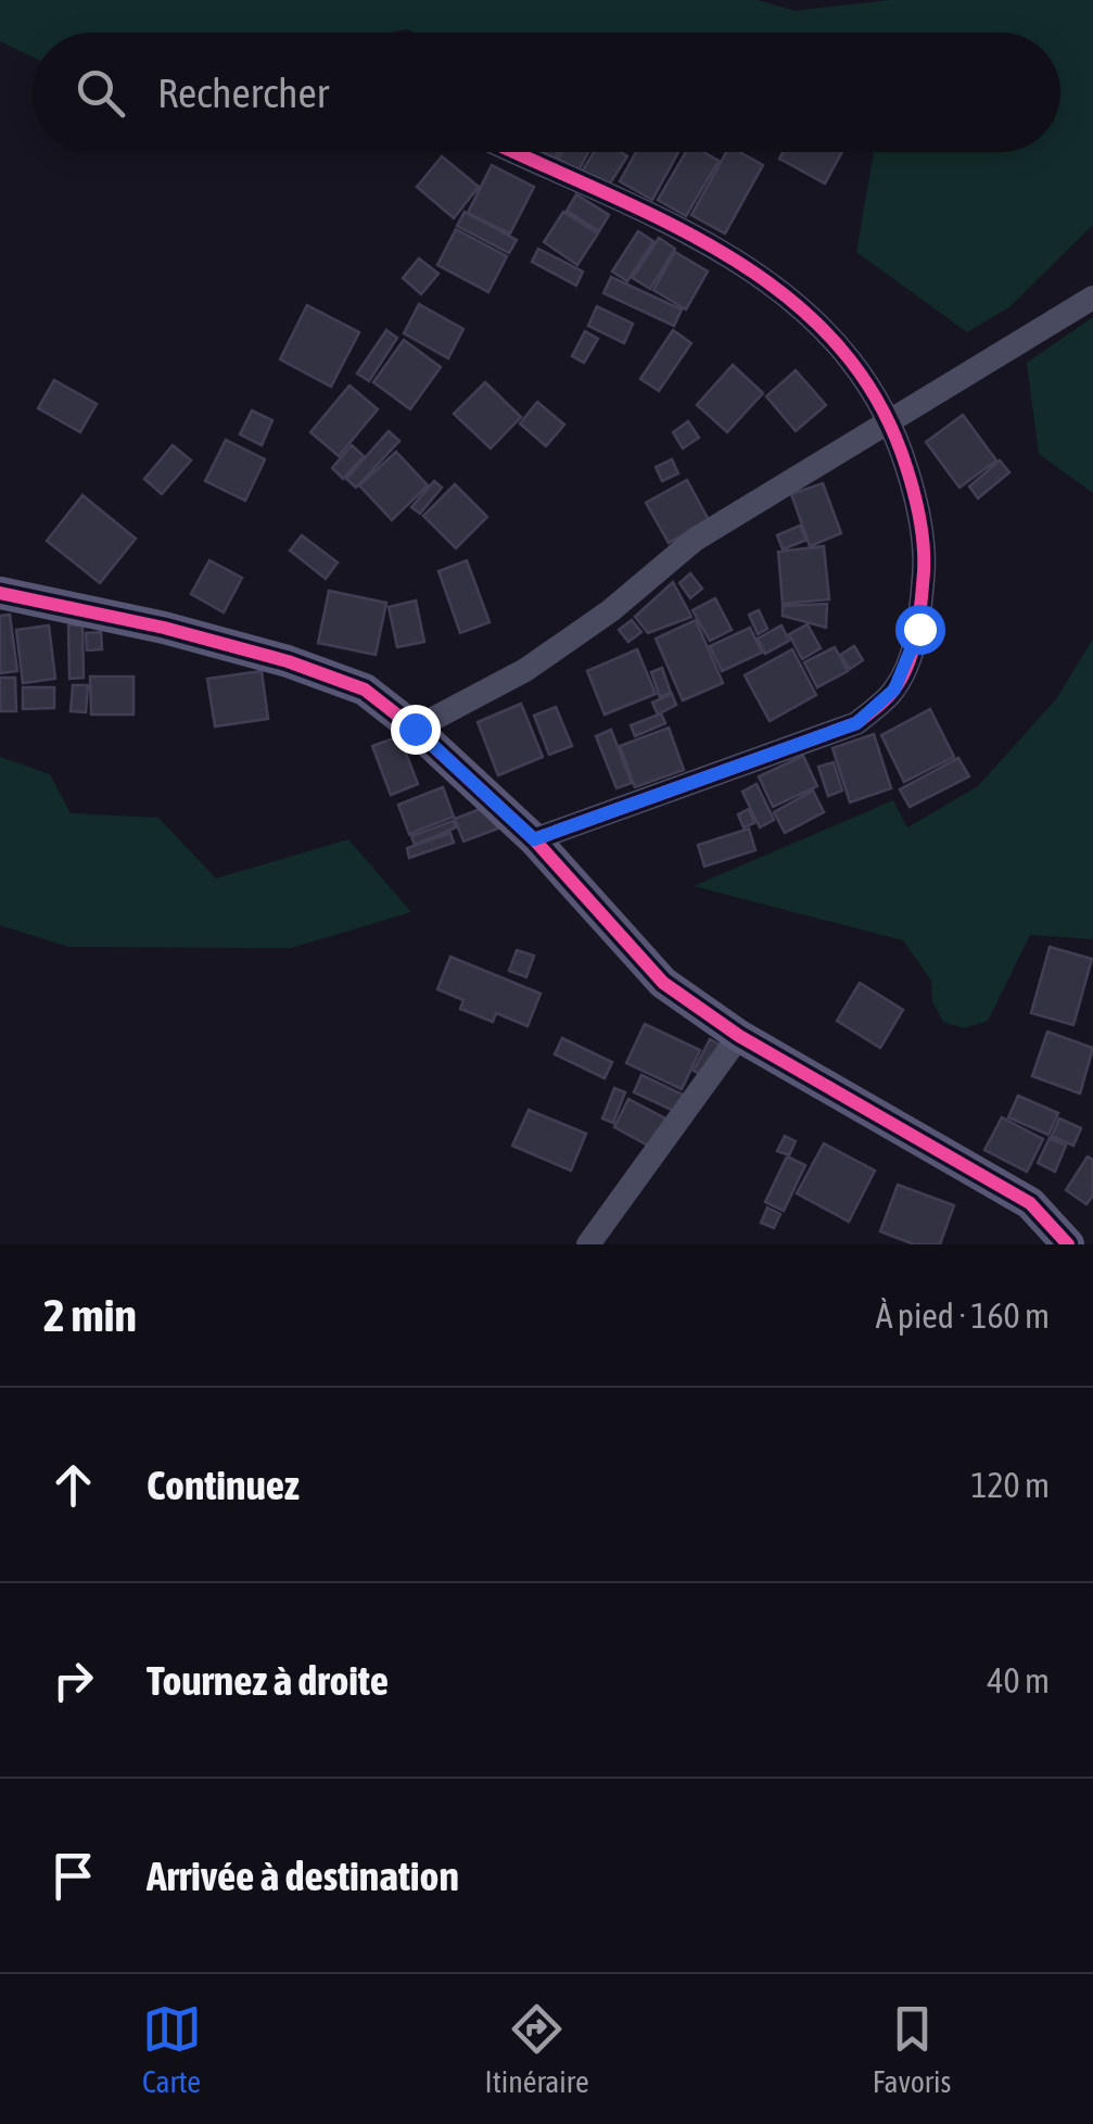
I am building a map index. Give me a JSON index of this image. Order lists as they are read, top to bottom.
{
  "page": {
    "search": "Rechercher",
    "heading": ["2 min", "À pied · 160 m"],
    "list": [
      ["Continuez", "120 m"],
      ["Tournez à droite", "40 m"],
      "Arrivée à destination"
    ],
    "nav": ["Carte", "Itinéraire", "Favoris"]
  }
}
